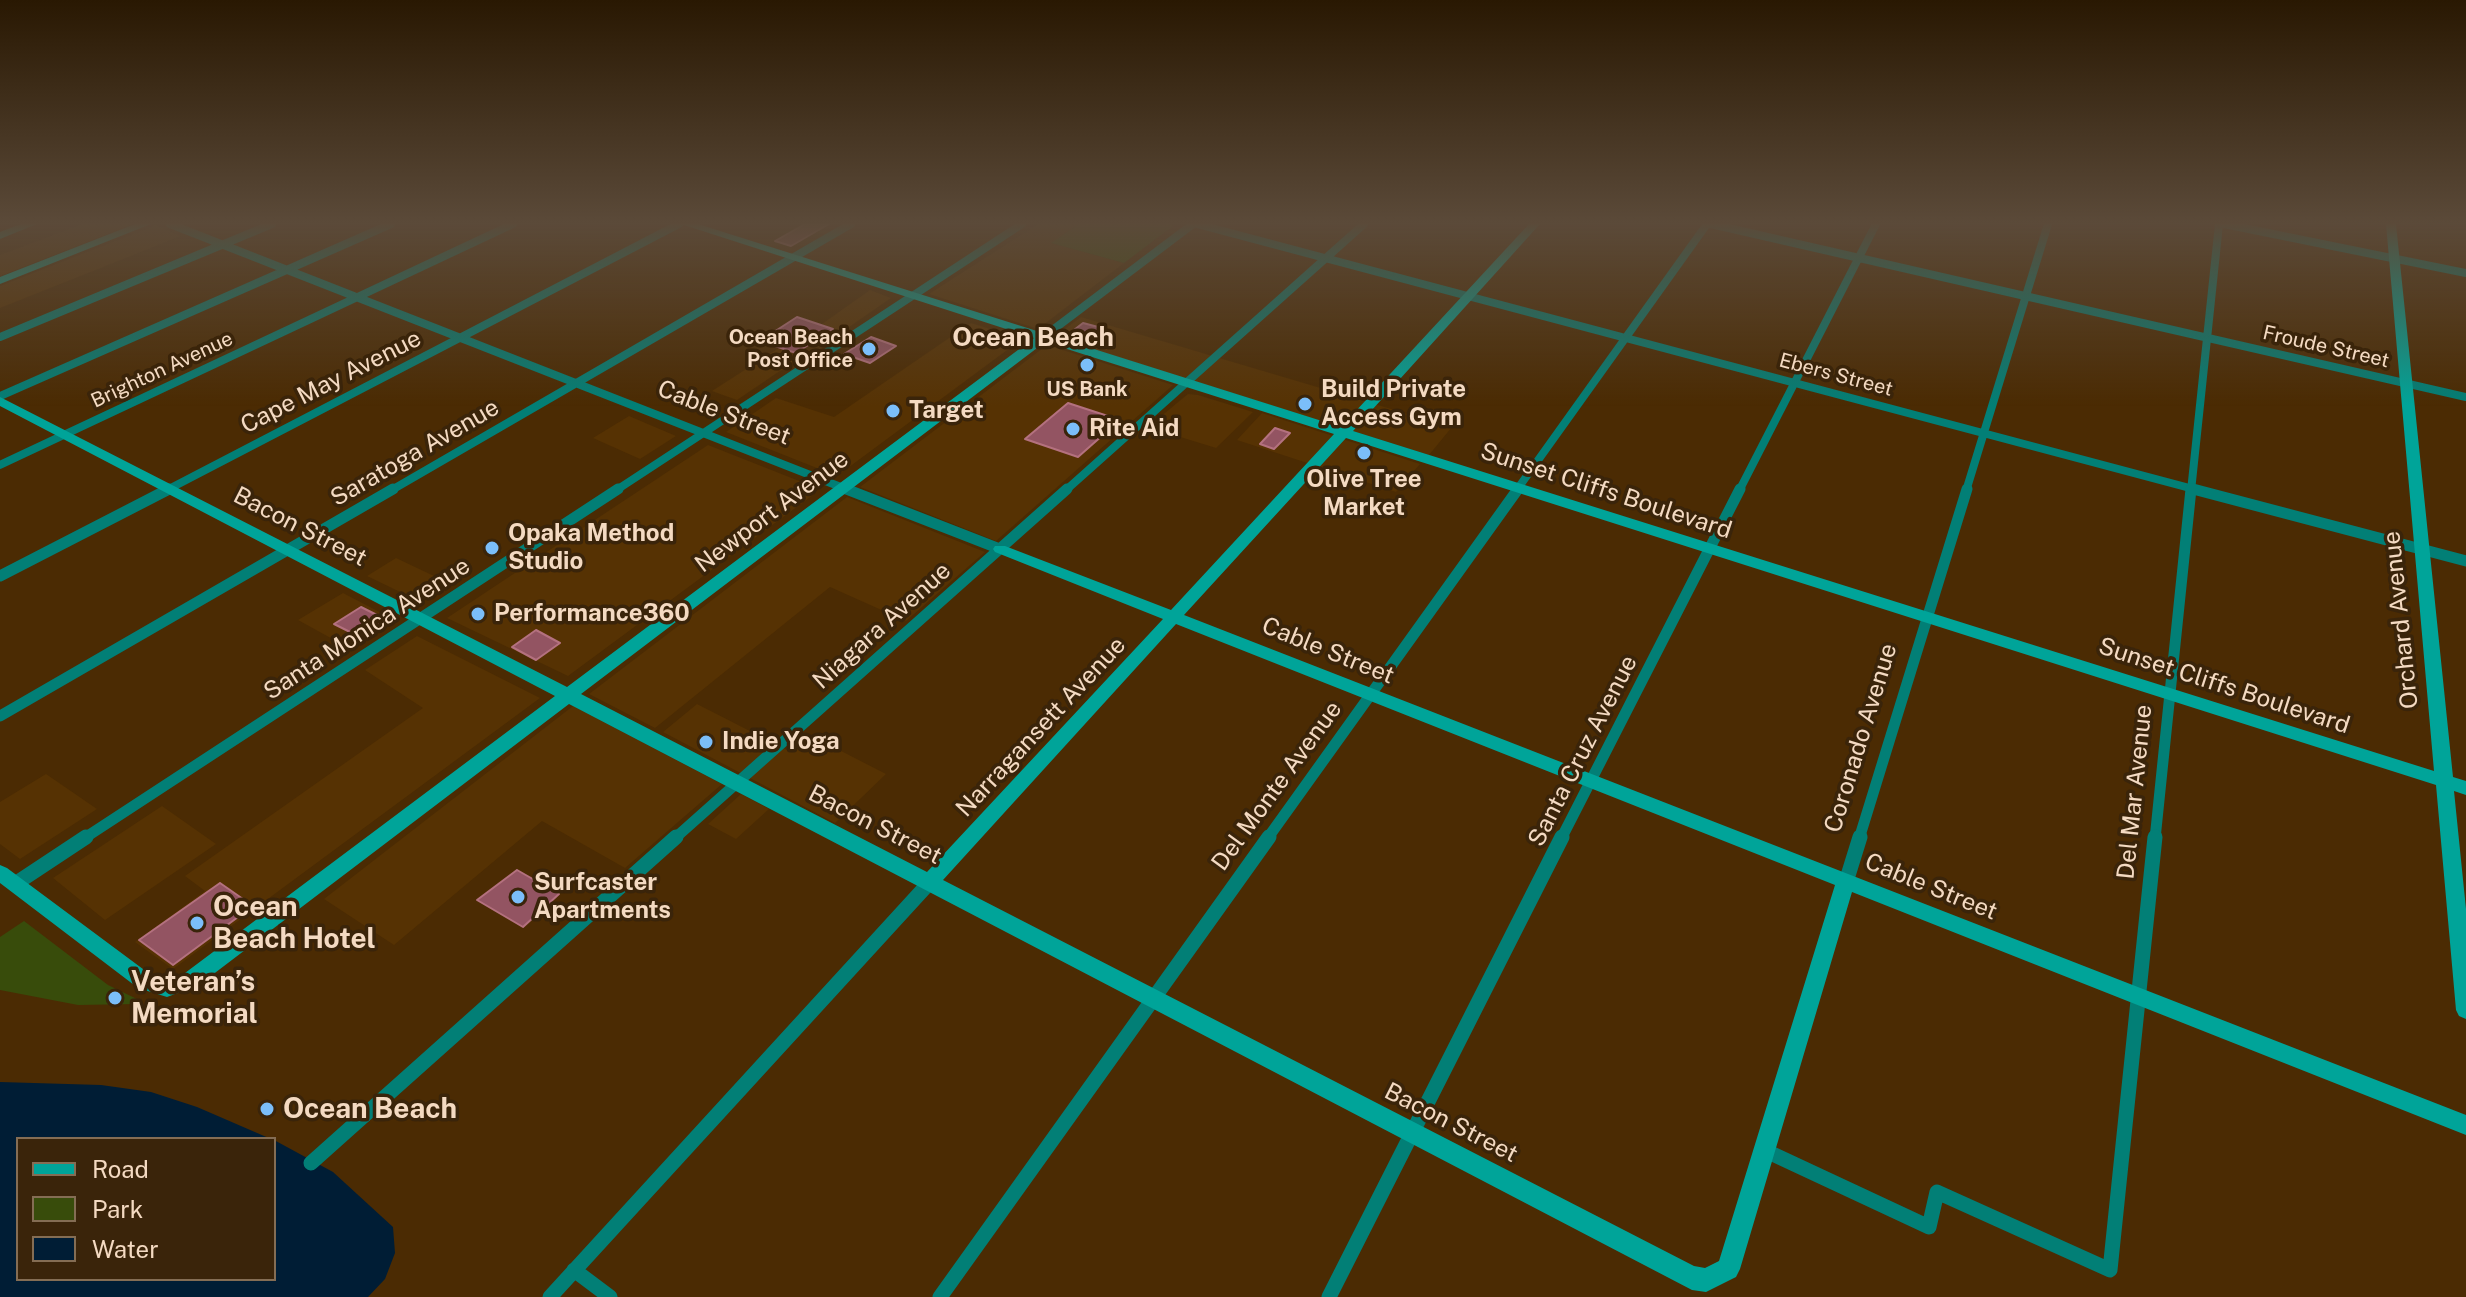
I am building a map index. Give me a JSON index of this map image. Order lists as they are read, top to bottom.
{
  "streets": {
    "street": [
      "Froude Street",
      "Brighton Avenue",
      "Ebers Street",
      "Cape May Avenue",
      "Cable Street",
      "Saratoga Avenue",
      "Sunset Cliffs Boulevard",
      "Newport Avenue",
      "Bacon Street",
      "Orchard Avenue",
      "Niagara Avenue",
      "Santa Monica Avenue",
      "Narragansett Avenue",
      "Coronado Avenue",
      "Santa Cruz Avenue",
      "Del Monte Avenue",
      "Del Mar Avenue"
    ]
  },
  "crossings": [
    ["Froude Street", "Orchard Avenue"],
    ["Froude Street", "Coronado Avenue"],
    ["Froude Street", "Del Mar Avenue"],
    ["Brighton Avenue", "Cable Street"],
    ["Brighton Avenue", "Bacon Street"],
    ["Ebers Street", "Orchard Avenue"],
    ["Ebers Street", "Narragansett Avenue"],
    ["Ebers Street", "Coronado Avenue"],
    ["Ebers Street", "Santa Cruz Avenue"],
    ["Ebers Street", "Del Monte Avenue"],
    ["Ebers Street", "Del Mar Avenue"],
    ["Cape May Avenue", "Cable Street"],
    ["Cape May Avenue", "Bacon Street"],
    ["Cable Street", "Saratoga Avenue"],
    ["Cable Street", "Newport Avenue"],
    ["Cable Street", "Niagara Avenue"],
    ["Cable Street", "Santa Monica Avenue"],
    ["Cable Street", "Narragansett Avenue"],
    ["Cable Street", "Coronado Avenue"],
    ["Cable Street", "Santa Cruz Avenue"],
    ["Cable Street", "Del Monte Avenue"],
    ["Cable Street", "Del Mar Avenue"],
    ["Saratoga Avenue", "Bacon Street"],
    ["Sunset Cliffs Boulevard", "Newport Avenue"],
    ["Sunset Cliffs Boulevard", "Orchard Avenue"],
    ["Sunset Cliffs Boulevard", "Niagara Avenue"],
    ["Sunset Cliffs Boulevard", "Santa Monica Avenue"],
    ["Sunset Cliffs Boulevard", "Narragansett Avenue"],
    ["Sunset Cliffs Boulevard", "Coronado Avenue"],
    ["Sunset Cliffs Boulevard", "Santa Cruz Avenue"],
    ["Sunset Cliffs Boulevard", "Del Monte Avenue"],
    ["Sunset Cliffs Boulevard", "Del Mar Avenue"],
    ["Newport Avenue", "Bacon Street"],
    ["Newport Avenue", "Santa Monica Avenue"],
    ["Bacon Street", "Niagara Avenue"],
    ["Bacon Street", "Santa Monica Avenue"],
    ["Bacon Street", "Narragansett Avenue"],
    ["Bacon Street", "Coronado Avenue"],
    ["Bacon Street", "Santa Cruz Avenue"],
    ["Bacon Street", "Del Monte Avenue"],
    ["Coronado Avenue", "Del Mar Avenue"]
  ],
  "districts": ["Ocean Beach"],
  "places": [
    "Ocean Beach Post Office",
    "US Bank",
    "Build Private Access Gym",
    "Target",
    "Rite Aid",
    "Olive Tree Market",
    "Opaka Method Studio",
    "Performance360",
    "Indie Yoga",
    "Surfcaster Apartments",
    "Ocean Beach Hotel",
    "Veteran’s Memorial",
    "Ocean Beach"
  ],
  "legend": ["Road", "Park", "Water"]
}
